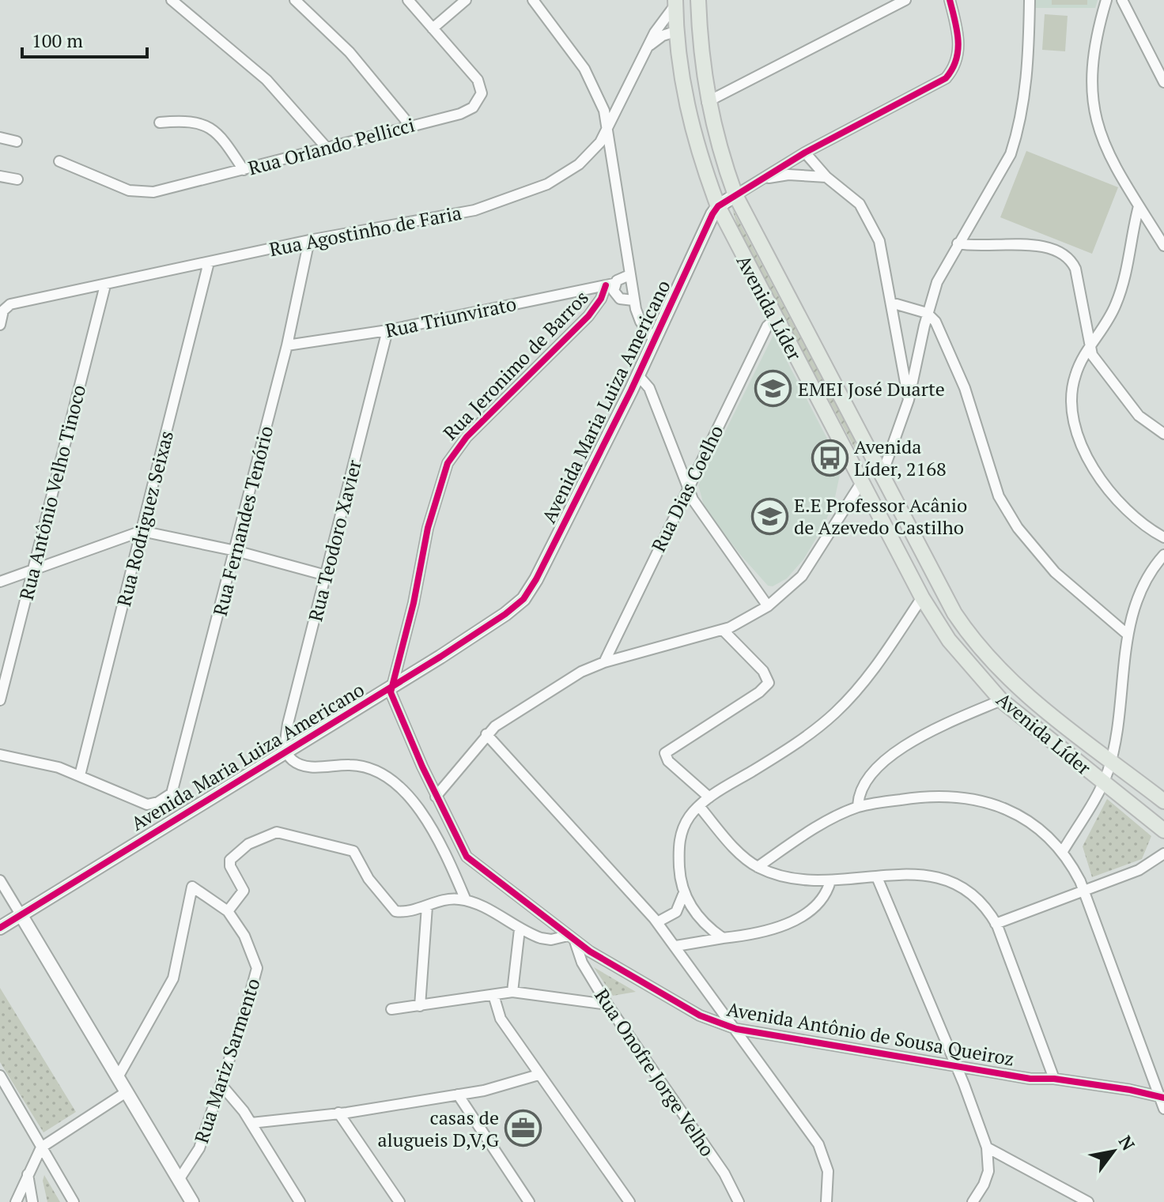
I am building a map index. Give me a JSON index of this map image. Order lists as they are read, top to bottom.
{
  "streets": {
    "main road": ["Avenida Líder", "Avenida Maria Luiza Americano"],
    "street": [
      "Rua Orlando Pellicci",
      "Rua Agostinho de Faria",
      "Rua Triunvirato",
      "Rua Jeronimo de Barros",
      "Rua Dias Coelho",
      "Rua Antônio Velho Tinoco",
      "Rua Rodriguez Seixas",
      "Rua Fernandes Tenório",
      "Rua Teodoro Xavier",
      "Avenida Antônio de Sousa Queiroz",
      "Rua Mariz Sarmento",
      "Rua Onofre Jorge Velho"
    ]
  },
  "crossings": [
    ["Rua Agostinho de Faria", "Avenida Líder"],
    ["Rua Agostinho de Faria", "Rua Antônio Velho Tinoco"],
    ["Rua Agostinho de Faria", "Rua Rodriguez Seixas"],
    ["Rua Agostinho de Faria", "Rua Fernandes Tenório"],
    ["Avenida Líder", "Avenida Maria Luiza Americano"],
    ["Avenida Líder", "Rua Dias Coelho"],
    ["Rua Triunvirato", "Rua Jeronimo de Barros"],
    ["Rua Triunvirato", "Rua Fernandes Tenório"],
    ["Rua Triunvirato", "Rua Teodoro Xavier"],
    ["Rua Jeronimo de Barros", "Avenida Maria Luiza Americano"],
    ["Rua Jeronimo de Barros", "Avenida Antônio de Sousa Queiroz"],
    ["Avenida Maria Luiza Americano", "Rua Teodoro Xavier"],
    ["Avenida Maria Luiza Americano", "Avenida Antônio de Sousa Queiroz"],
    ["Rua Rodriguez Seixas", "Rua Fernandes Tenório"],
    ["Avenida Antônio de Sousa Queiroz", "Rua Onofre Jorge Velho"]
  ],
  "places": {
    "school or university": ["EMEI José Duarte", "E.E Professor Acânio de Azevedo Castilho"],
    "bus stop": ["Avenida Líder, 2168"],
    "office": ["casas de alugueis D,V,G"]
  },
  "scale_bar": "100 m",
  "north": "top right"
}
